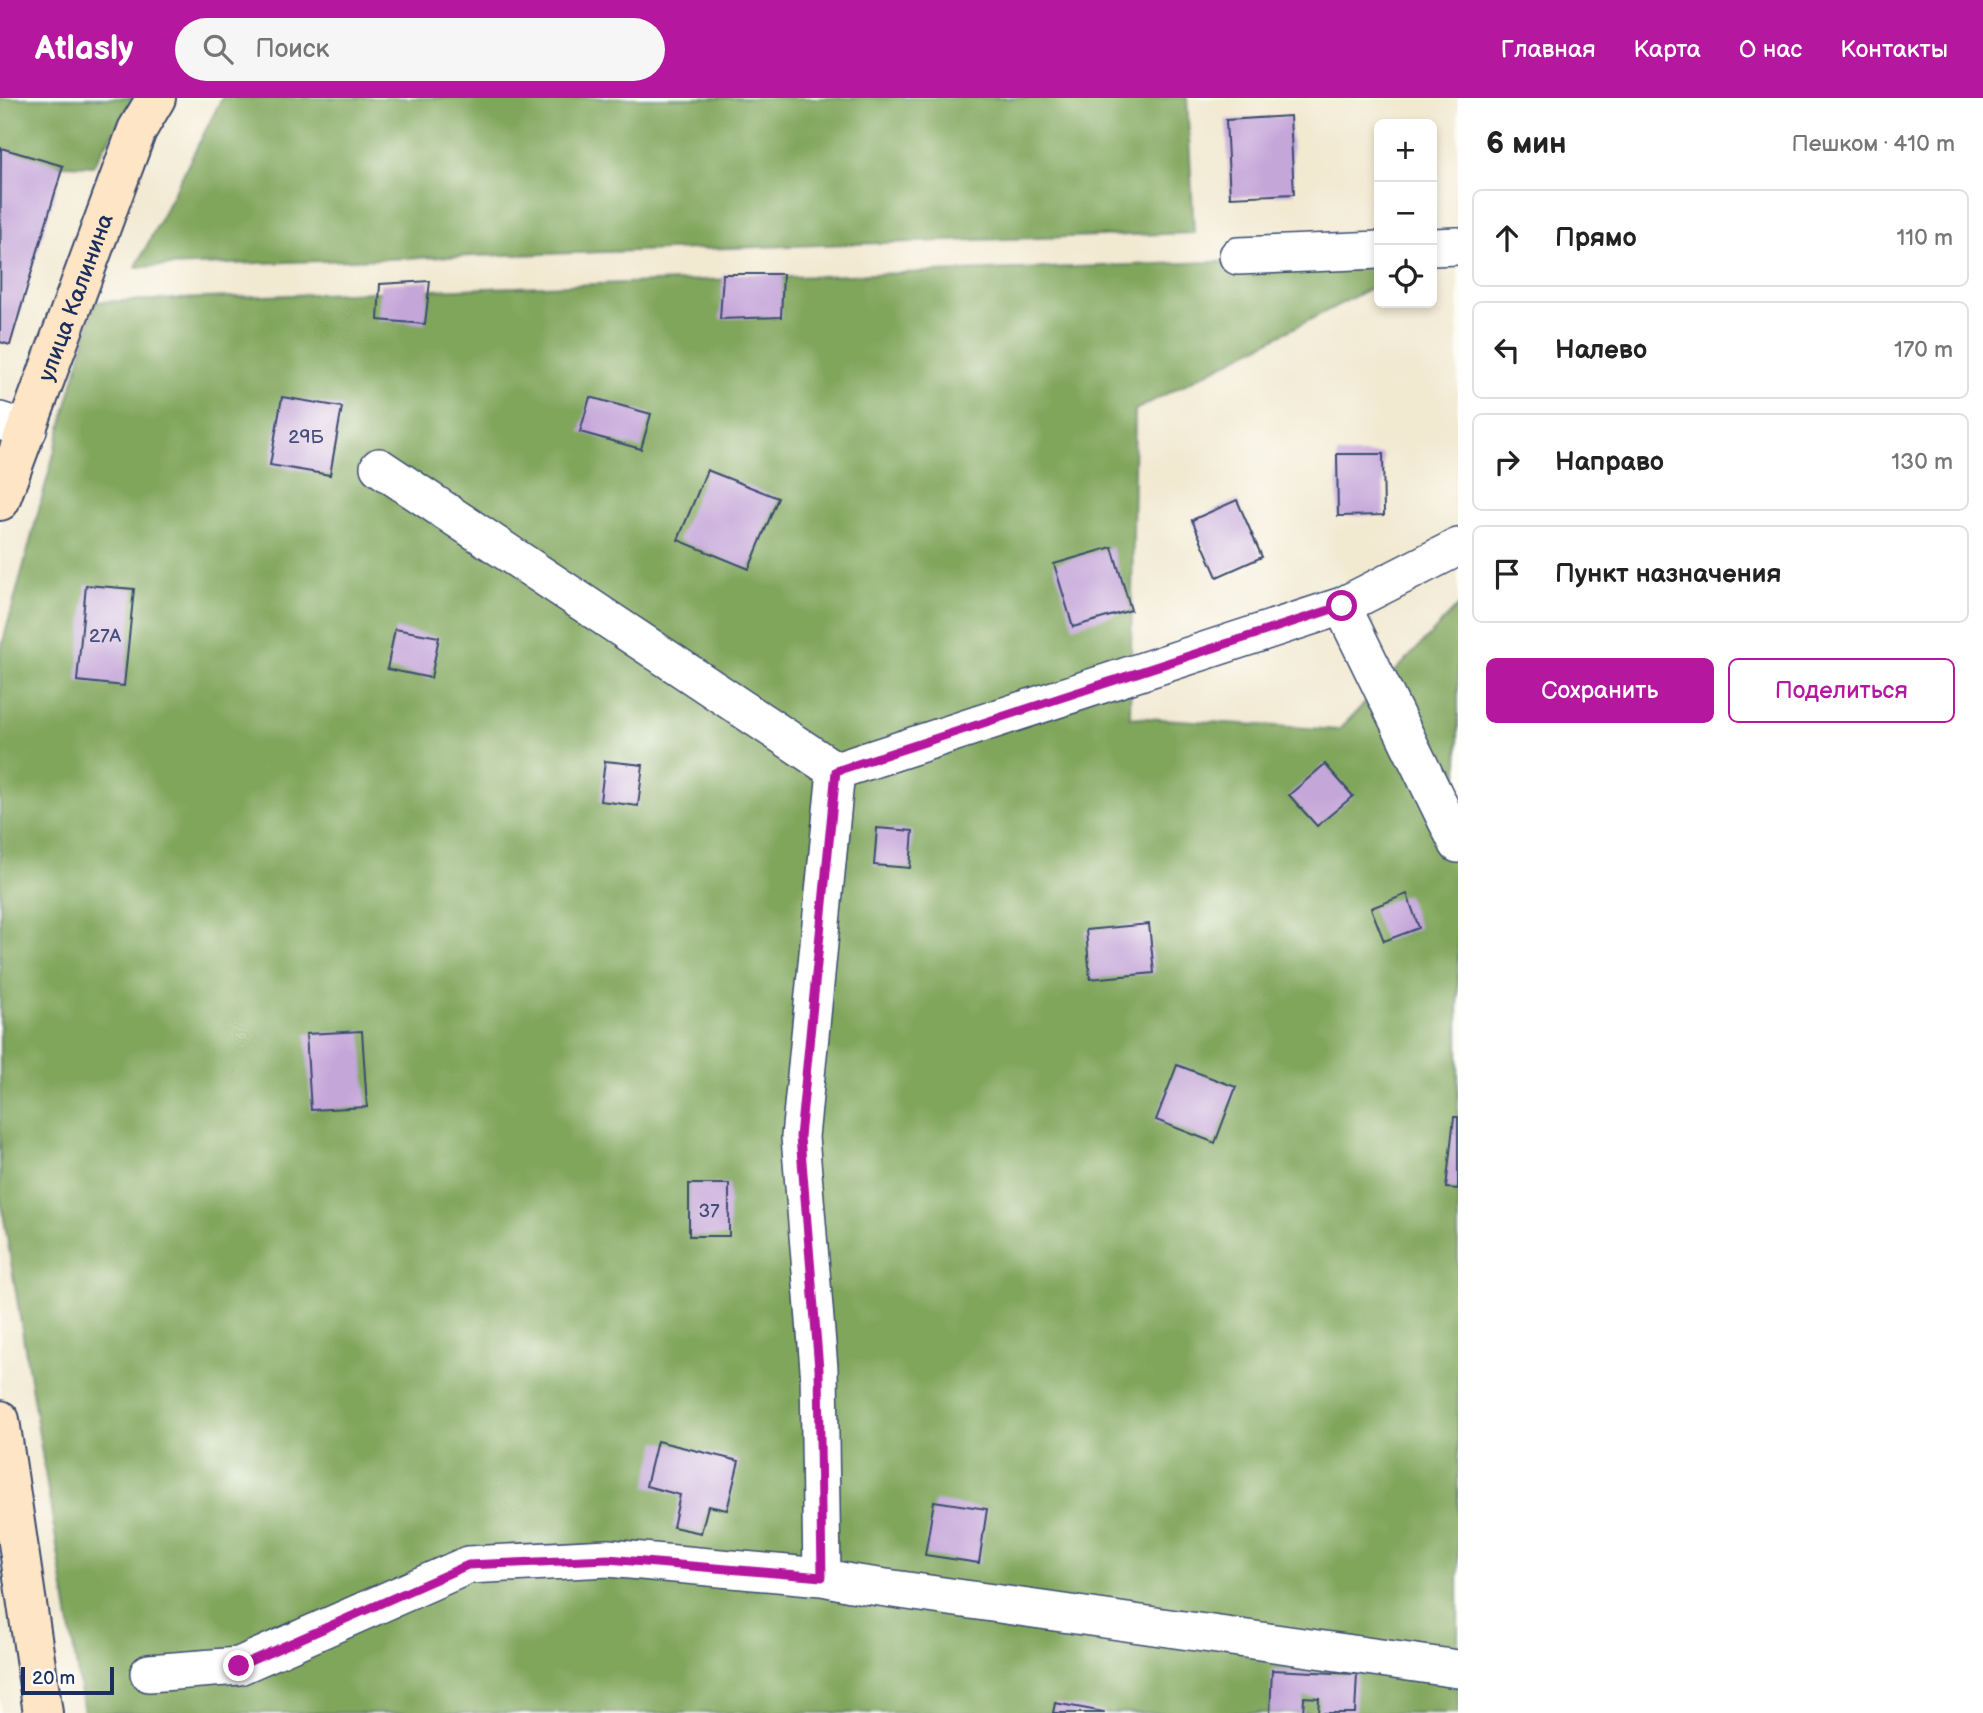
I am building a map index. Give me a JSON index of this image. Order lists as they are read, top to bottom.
{
  "streets": {
    "main road": ["улица Калинина"]
  },
  "house_numbers": ["29Б", "27А", "37"],
  "scale_bar": "20 m",
  "page": {
    "header": "Atlasly",
    "search": "Поиск",
    "nav": [
      "Главная",
      "Карта",
      "О нас",
      "Контакты"
    ],
    "heading": ["6 мин", "Пешком · 410 m"],
    "map_buttons": ["+", "−"],
    "list": [
      ["Прямо", "110 m"],
      ["Налево", "170 m"],
      ["Направо", "130 m"],
      "Пункт назначения"
    ],
    "buttons": ["Сохранить", "Поделиться"],
    "scale": "20 m"
  }
}
